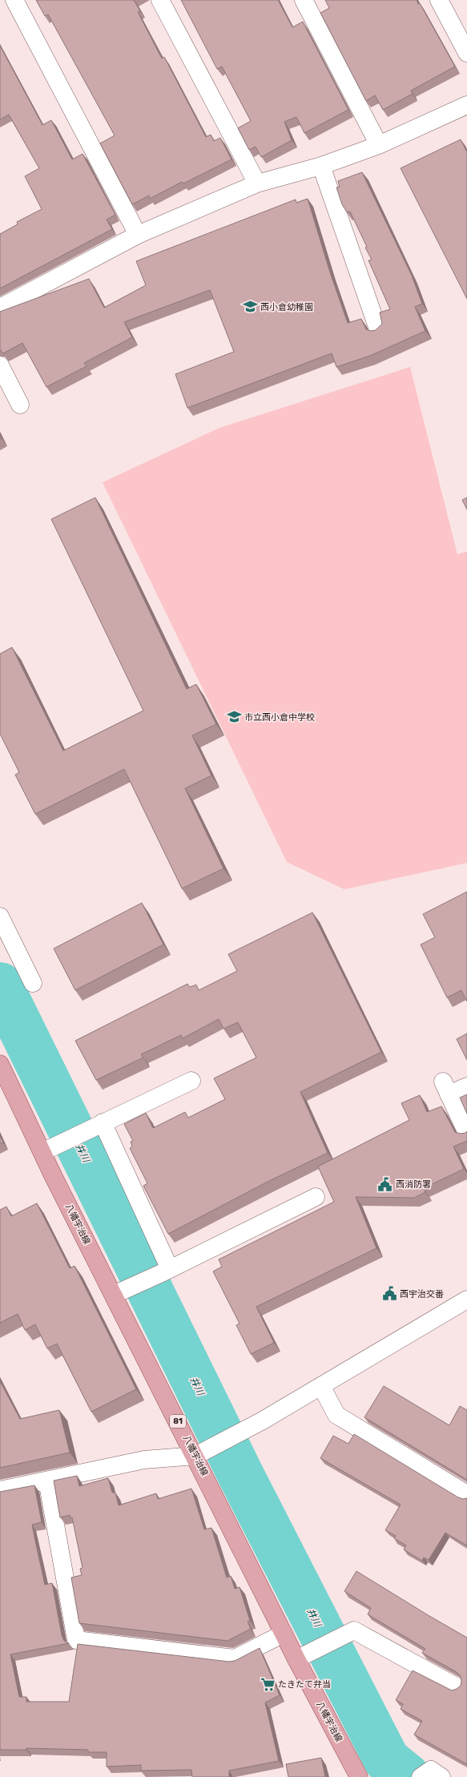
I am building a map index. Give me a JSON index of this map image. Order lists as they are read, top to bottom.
{
  "streets": {
    "main road": ["八幡宇治線", "81"]
  },
  "water": ["井川"],
  "places": {
    "school or university": ["西小倉幼稚園", "市立西小倉中学校"],
    "public building": ["西消防署", "西宇治交番"],
    "supermarket": ["たきたて弁当"]
  }
}
